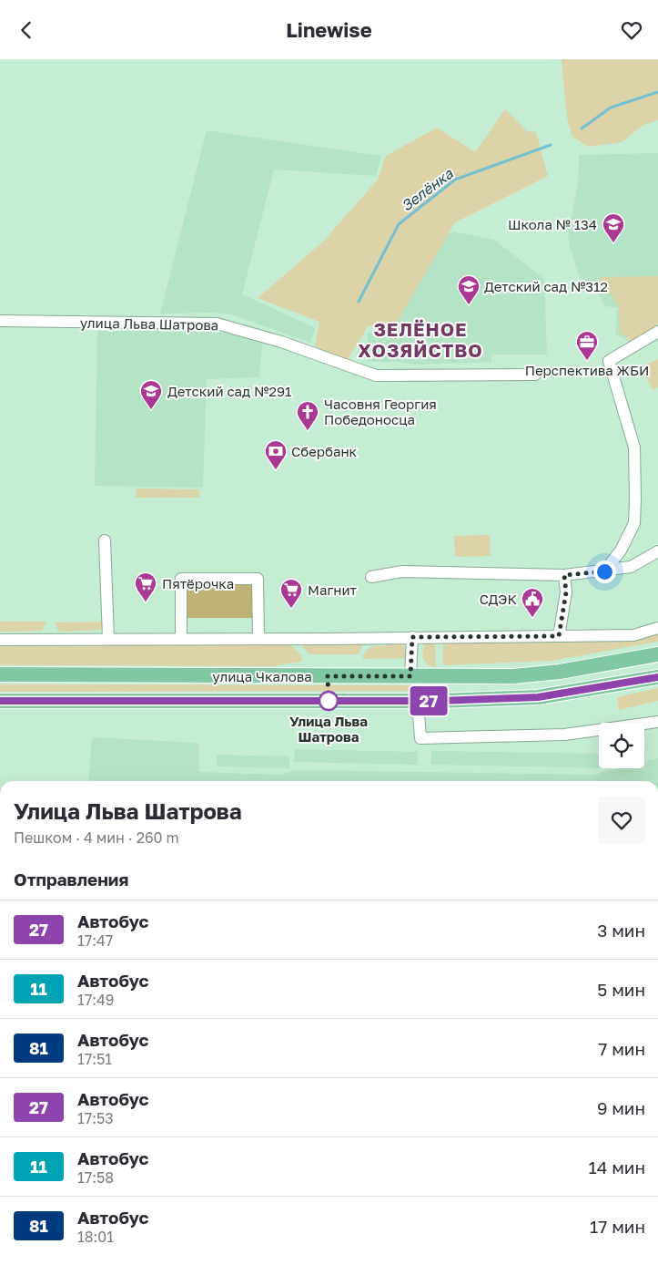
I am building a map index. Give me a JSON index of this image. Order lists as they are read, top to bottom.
{
  "streets": {
    "main road": ["улица Чкалова"],
    "street": ["улица Льва Шатрова"]
  },
  "districts": ["ЗЕЛЁНОЕ ХОЗЯЙСТВО"],
  "water": ["Зелёнка"],
  "places": {
    "school or university": ["Школа № 134", "Детский сад №312", "Детский сад №291"],
    "office": ["Перспектива ЖБИ"],
    "church": ["Часовня Георгия Победоносца"],
    "bank": ["Сбербанк"],
    "supermarket": ["Пятёрочка", "Магнит"],
    "public building": ["СДЭК"],
    "other": ["Улица Льва Шатрова"]
  },
  "lines": ["bus line 27"],
  "page": {
    "header": "Linewise",
    "on_map": "27",
    "heading": [
      ["Улица Льва Шатрова", "Пешком · 4 мин · 260 m"],
      "Отправления"
    ],
    "list": [
      {
        "mark": "27",
        "name": "Автобус",
        "note": "17:47",
        "value": "3 мин"
      },
      {
        "mark": "11",
        "name": "Автобус",
        "note": "17:49",
        "value": "5 мин"
      },
      {
        "mark": "81",
        "name": "Автобус",
        "note": "17:51",
        "value": "7 мин"
      },
      {
        "mark": "27",
        "name": "Автобус",
        "note": "17:53",
        "value": "9 мин"
      },
      {
        "mark": "11",
        "name": "Автобус",
        "note": "17:58",
        "value": "14 мин"
      },
      {
        "mark": "81",
        "name": "Автобус",
        "note": "18:01",
        "value": "17 мин"
      }
    ]
  }
}
